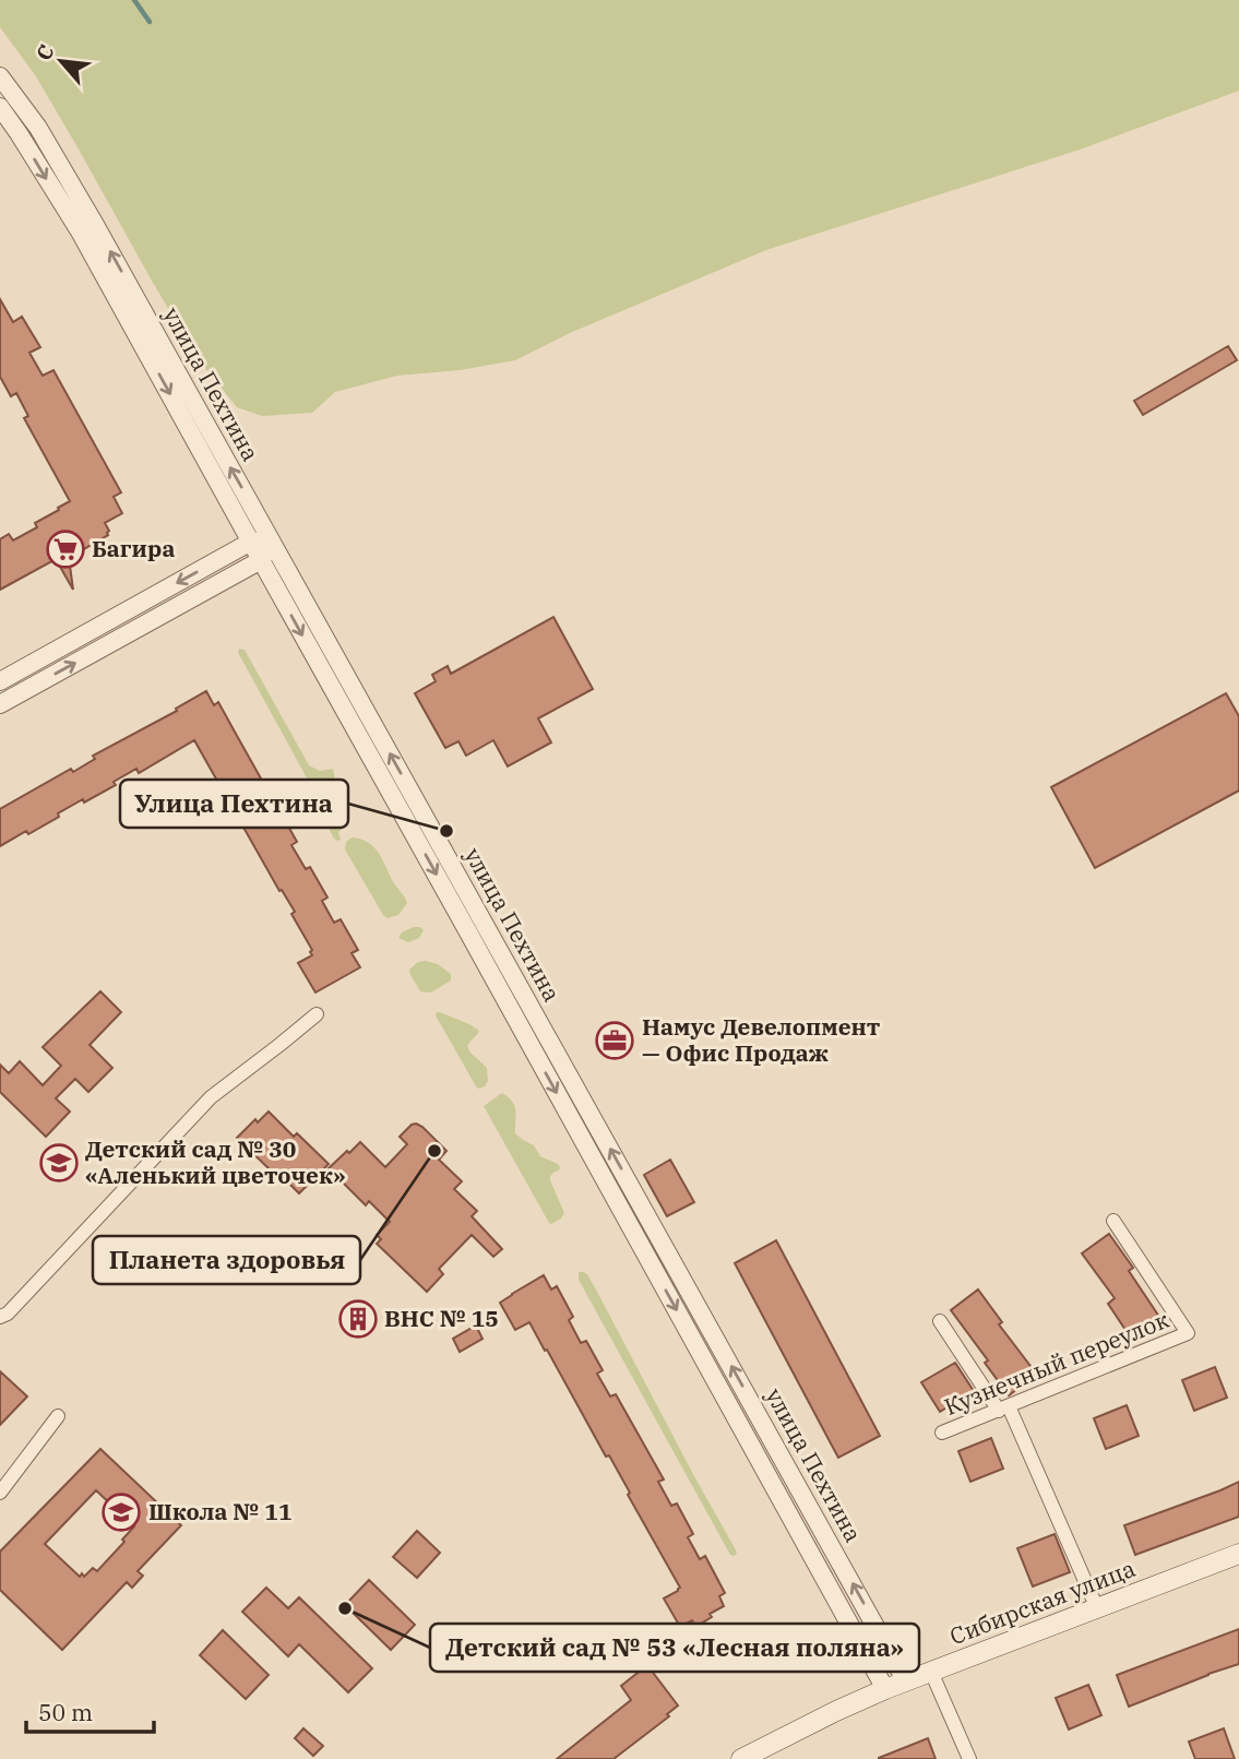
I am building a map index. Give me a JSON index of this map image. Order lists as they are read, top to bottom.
{
  "streets": {
    "main road": ["Сибирская улица"],
    "street": ["улица Пехтина", "Кузнечный переулок"]
  },
  "crossings": [
    ["улица Пехтина", "Сибирская улица"]
  ],
  "places": {
    "supermarket": ["Багира"],
    "other": ["Улица Пехтина", "Планета здоровья", "Детский сад № 53 «Лесная поляна»"],
    "office": ["Намус Девелопмент — Офис Продаж"],
    "school or university": ["Детский сад № 30 «Аленький цветочек»", "Школа № 11"],
    "building": ["ВНС № 15"]
  },
  "scale_bar": "50 m",
  "north": "top left"
}
